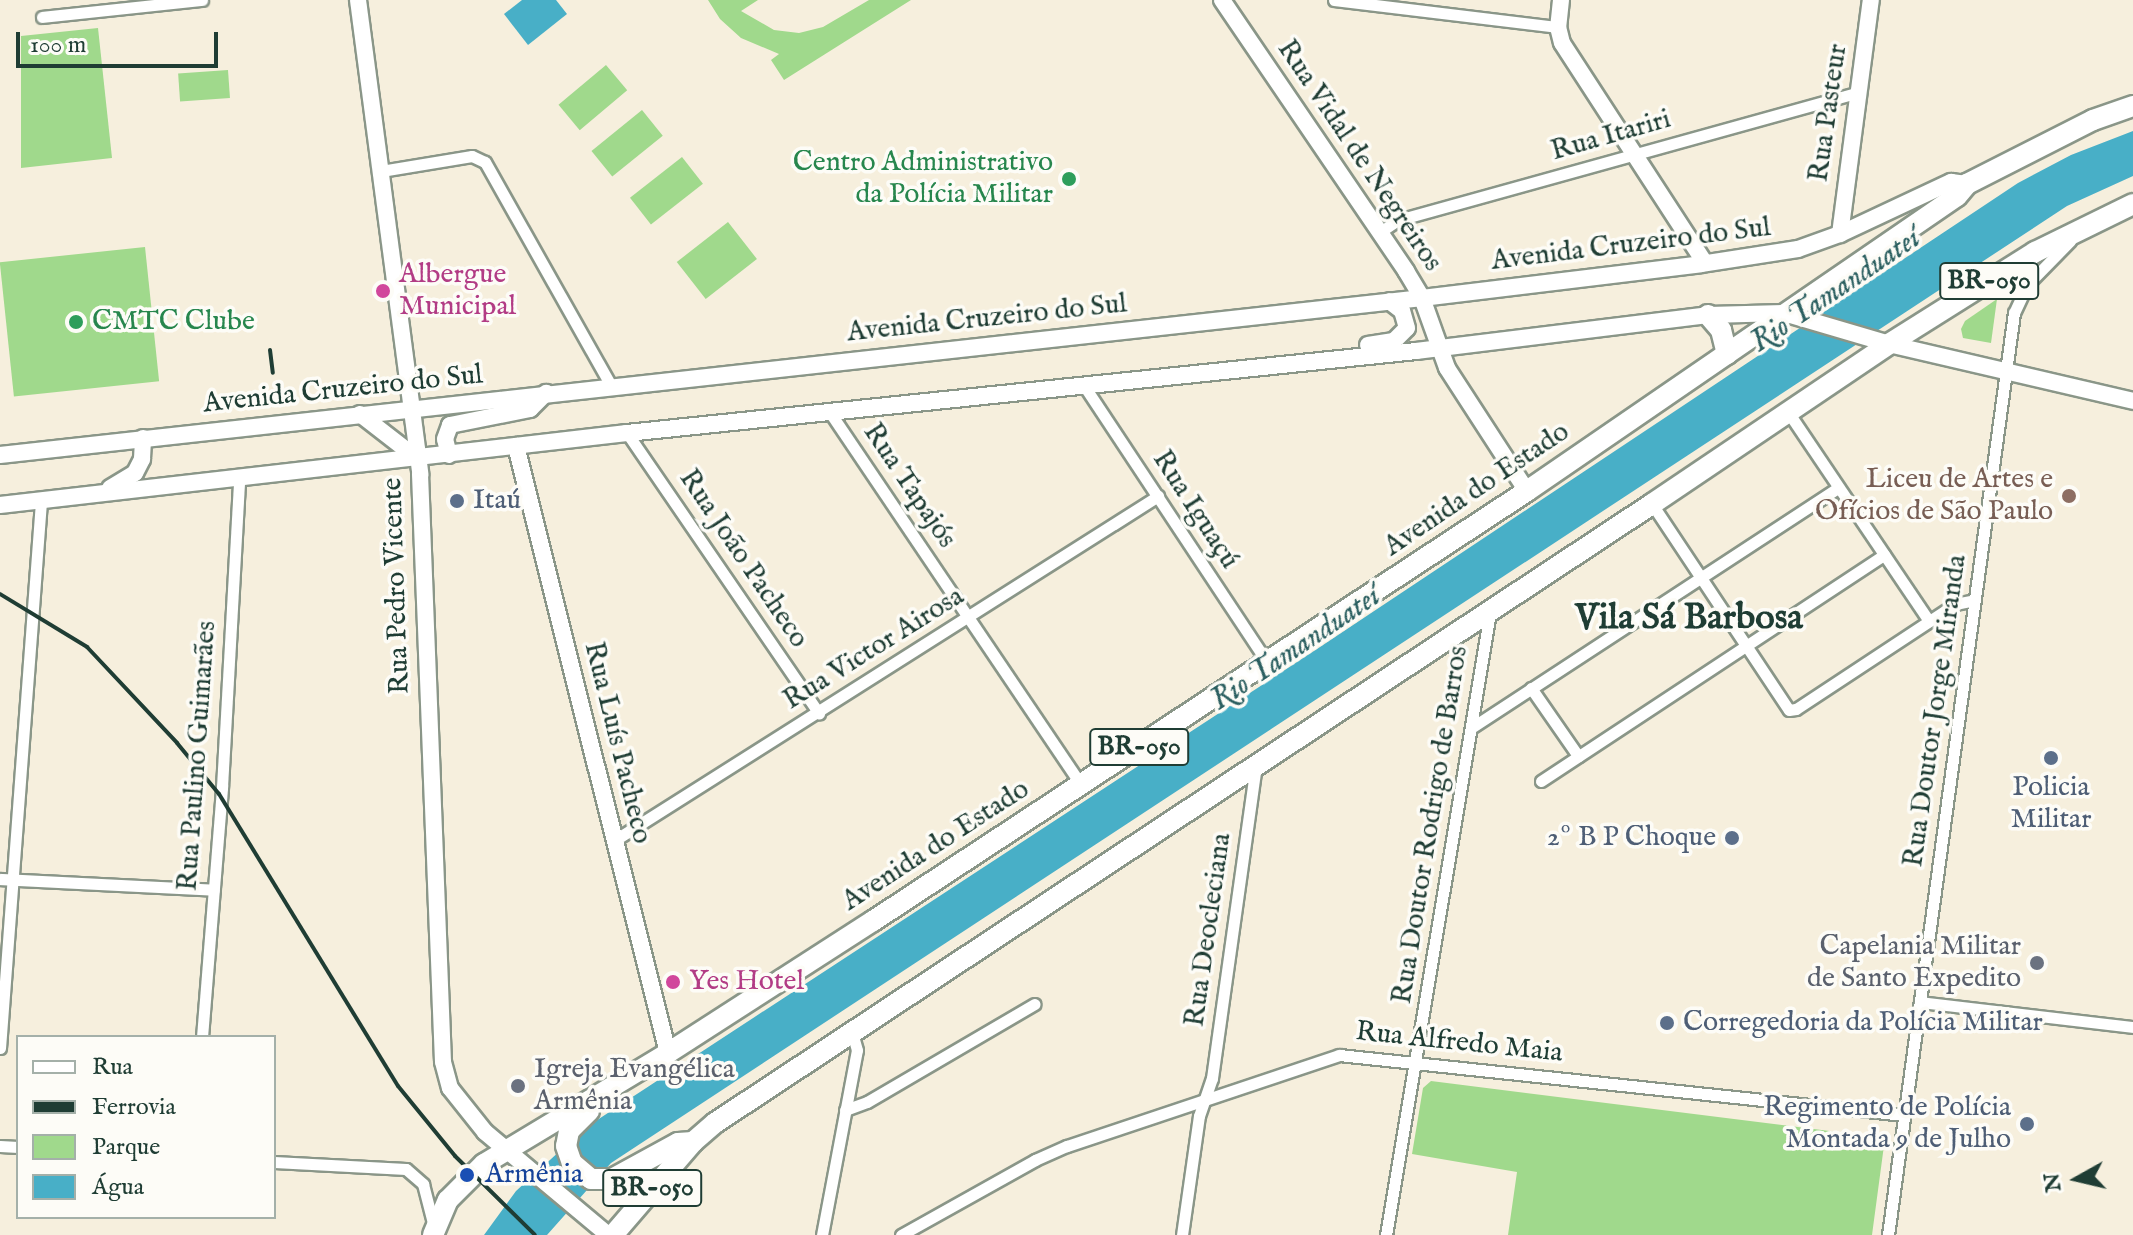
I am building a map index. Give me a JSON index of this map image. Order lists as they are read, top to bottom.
{
  "streets": {
    "highway": ["BR-050", "Avenida do Estado"],
    "main road": [
      "Rua Pasteur",
      "Rua Vidal de Negreiros",
      "Avenida Cruzeiro do Sul",
      "Rua Pedro Vicente",
      "Rua Luís Pacheco"
    ],
    "street": [
      "Rua Itariri",
      "Rua Tapajós",
      "Rua Iguaçú",
      "Rua João Pacheco",
      "Rua Victor Airosa",
      "Rua Doutor Jorge Miranda",
      "Rua Paulino Guimarães",
      "Rua Doutor Rodrigo de Barros",
      "Rua Deocleciana",
      "Rua Alfredo Maia"
    ]
  },
  "crossings": [
    ["Rua Pasteur", "Rua Itariri"],
    ["Rua Pasteur", "Avenida Cruzeiro do Sul"],
    ["Rua Itariri", "Rua Vidal de Negreiros"],
    ["Rua Vidal de Negreiros", "Avenida Cruzeiro do Sul"],
    ["Rua Vidal de Negreiros", "Avenida do Estado"],
    ["Avenida Cruzeiro do Sul", "Avenida do Estado"],
    ["Avenida Cruzeiro do Sul", "Rua Pedro Vicente"],
    ["BR-050", "Rua Pedro Vicente"],
    ["BR-050", "Rua Doutor Jorge Miranda"],
    ["BR-050", "Rua Doutor Rodrigo de Barros"],
    ["BR-050", "Rua Deocleciana"],
    ["Rua Tapajós", "Avenida do Estado"],
    ["Rua Tapajós", "Rua Victor Airosa"],
    ["Avenida do Estado", "Rua Iguaçú"],
    ["Avenida do Estado", "Rua Pedro Vicente"],
    ["Avenida do Estado", "Rua Luís Pacheco"],
    ["Rua Iguaçú", "Rua Victor Airosa"],
    ["Rua João Pacheco", "Rua Victor Airosa"],
    ["Rua Victor Airosa", "Rua Luís Pacheco"],
    ["Rua Doutor Jorge Miranda", "Rua Alfredo Maia"],
    ["Rua Doutor Rodrigo de Barros", "Rua Alfredo Maia"],
    ["Rua Deocleciana", "Rua Alfredo Maia"]
  ],
  "districts": ["Vila Sá Barbosa"],
  "water": ["Rio Tamanduateí"],
  "places": [
    "Centro Administrativo da Polícia Militar",
    "Albergue Municipal",
    "CMTC Clube",
    "Liceu de Artes e Ofícios de São Paulo",
    "Itaú",
    "Policia Militar",
    "2º B P Choque",
    "Capelania Militar de Santo Expedito",
    "Yes Hotel",
    "Corregedoria da Polícia Militar",
    "Igreja Evangélica Armênia",
    "Regimento de Polícia Montada 9 de Julho",
    "Armênia"
  ],
  "legend": [
    "Rua",
    "Ferrovia",
    "Parque",
    "Água"
  ],
  "scale_bar": "100 m",
  "north": "left"
}
